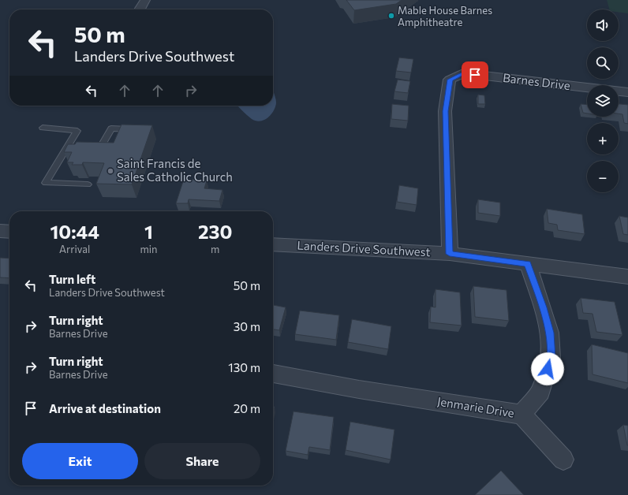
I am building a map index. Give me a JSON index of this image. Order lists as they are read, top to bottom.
{
  "streets": {
    "street": ["Barnes Drive", "Landers Drive Southwest", "Jenmarie Drive"]
  },
  "crossings": [
    ["Barnes Drive", "Landers Drive Southwest"],
    ["Landers Drive Southwest", "Jenmarie Drive"]
  ],
  "places": ["Mable House Barnes Amphitheatre", "Saint Francis de Sales Catholic Church"],
  "page": {
    "map_buttons": ["+", "−"],
    "turn": ["50 m", "Landers Drive Southwest"],
    "eta": [
      "10:44",
      "Arrival",
      "1",
      "min",
      "230",
      "m"
    ],
    "list": [
      {
        "name": "Turn left",
        "note": "Landers Drive Southwest",
        "value": "50 m"
      },
      {
        "name": "Turn right",
        "note": "Barnes Drive",
        "value": "30 m"
      },
      {
        "name": "Turn right",
        "note": "Barnes Drive",
        "value": "130 m"
      },
      {
        "name": "Arrive at destination",
        "value": "20 m"
      }
    ],
    "buttons": ["Exit", "Share"]
  }
}
